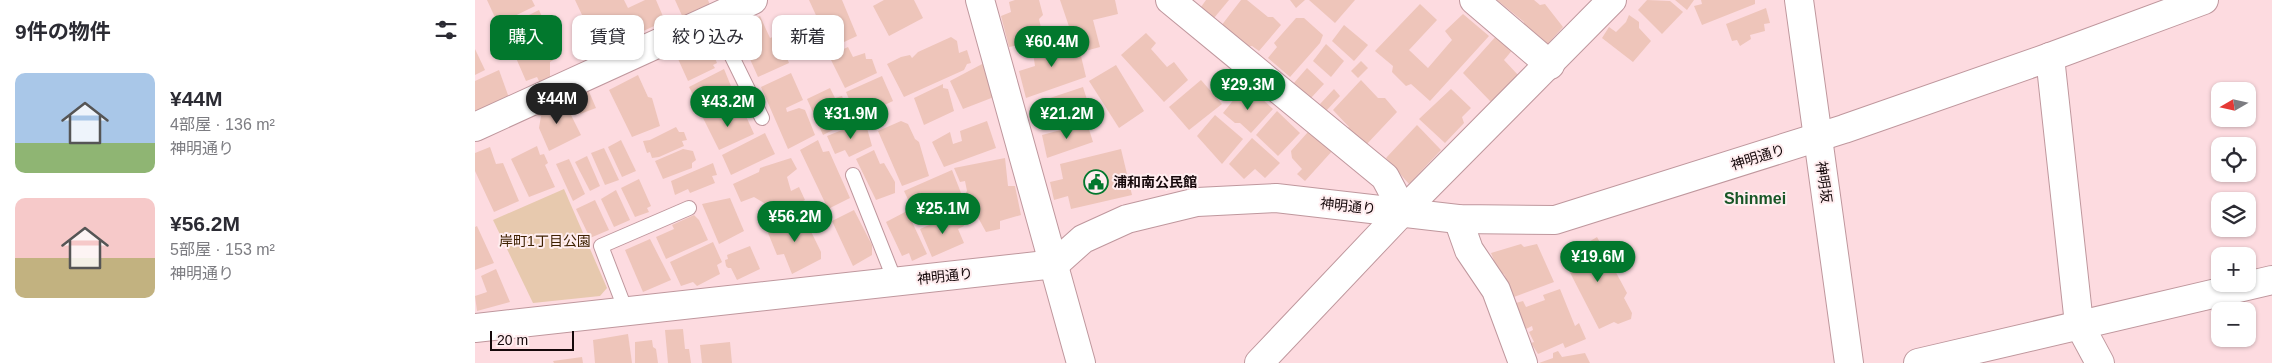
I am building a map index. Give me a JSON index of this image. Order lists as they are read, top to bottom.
{
  "streets": {
    "street": ["神明通り", "神明坂"]
  },
  "crossings": [
    ["神明通り", "神明坂"]
  ],
  "districts": ["Shinmei"],
  "parks": ["岸町1丁目公園"],
  "places": {
    "public building": ["浦和南公民館"]
  },
  "scale_bar": "20 m",
  "north": "left",
  "page": {
    "heading": "9件の物件",
    "chip": [
      "購入",
      "賃貸",
      "絞り込み",
      "新着"
    ],
    "price": [
      "¥60.4M",
      "¥29.3M",
      "¥44M",
      "¥43.2M",
      "¥31.9M",
      "¥21.2M",
      "¥25.1M",
      "¥56.2M",
      "¥19.6M"
    ],
    "list": [
      {
        "name": "¥44M",
        "note": "4部屋 · 136 m² · 神明通り"
      },
      {
        "name": "¥56.2M",
        "note": "5部屋 · 153 m² · 神明通り"
      }
    ],
    "map_buttons": ["+", "−"],
    "scale": "20 m"
  }
}
